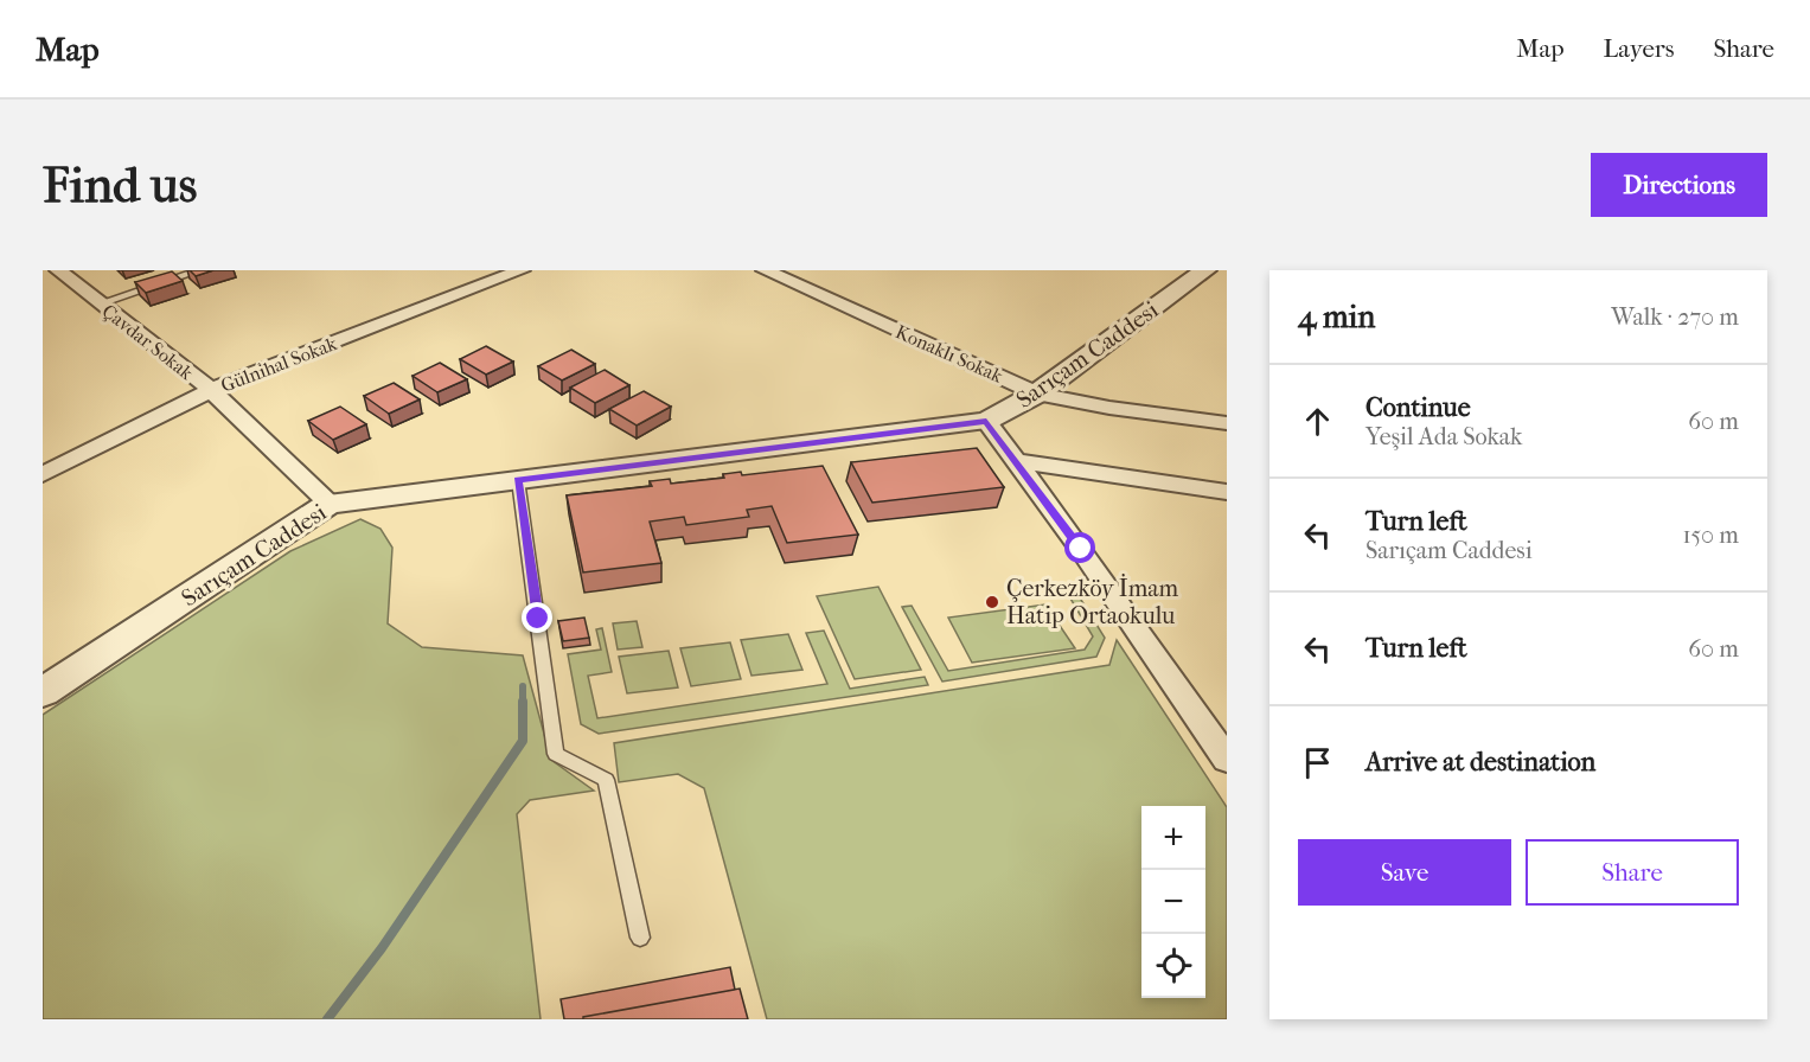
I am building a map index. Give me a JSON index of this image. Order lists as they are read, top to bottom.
{
  "streets": {
    "street": [
      "Çavdar Sokak",
      "Konaklı Sokak",
      "Sarıçam Caddesi",
      "Gülnihal Sokak"
    ]
  },
  "crossings": [
    ["Çavdar Sokak", "Sarıçam Caddesi"],
    ["Çavdar Sokak", "Gülnihal Sokak"],
    ["Konaklı Sokak", "Sarıçam Caddesi"]
  ],
  "places": ["Çerkezköy İmam Hatip Ortaokulu"],
  "page": {
    "header": "Map",
    "nav": ["Map", "Layers", "Share"],
    "buttons": [
      "Directions",
      ["Save", "Share"]
    ],
    "title": "Find us",
    "heading": ["4 min", "Walk · 270 m"],
    "list": [
      ["Continue", "Yeşil Ada Sokak", "60 m"],
      ["Turn left", "Sarıçam Caddesi", "150 m"],
      ["Turn left", "60 m"],
      "Arrive at destination"
    ],
    "map_buttons": ["+", "−"]
  }
}
